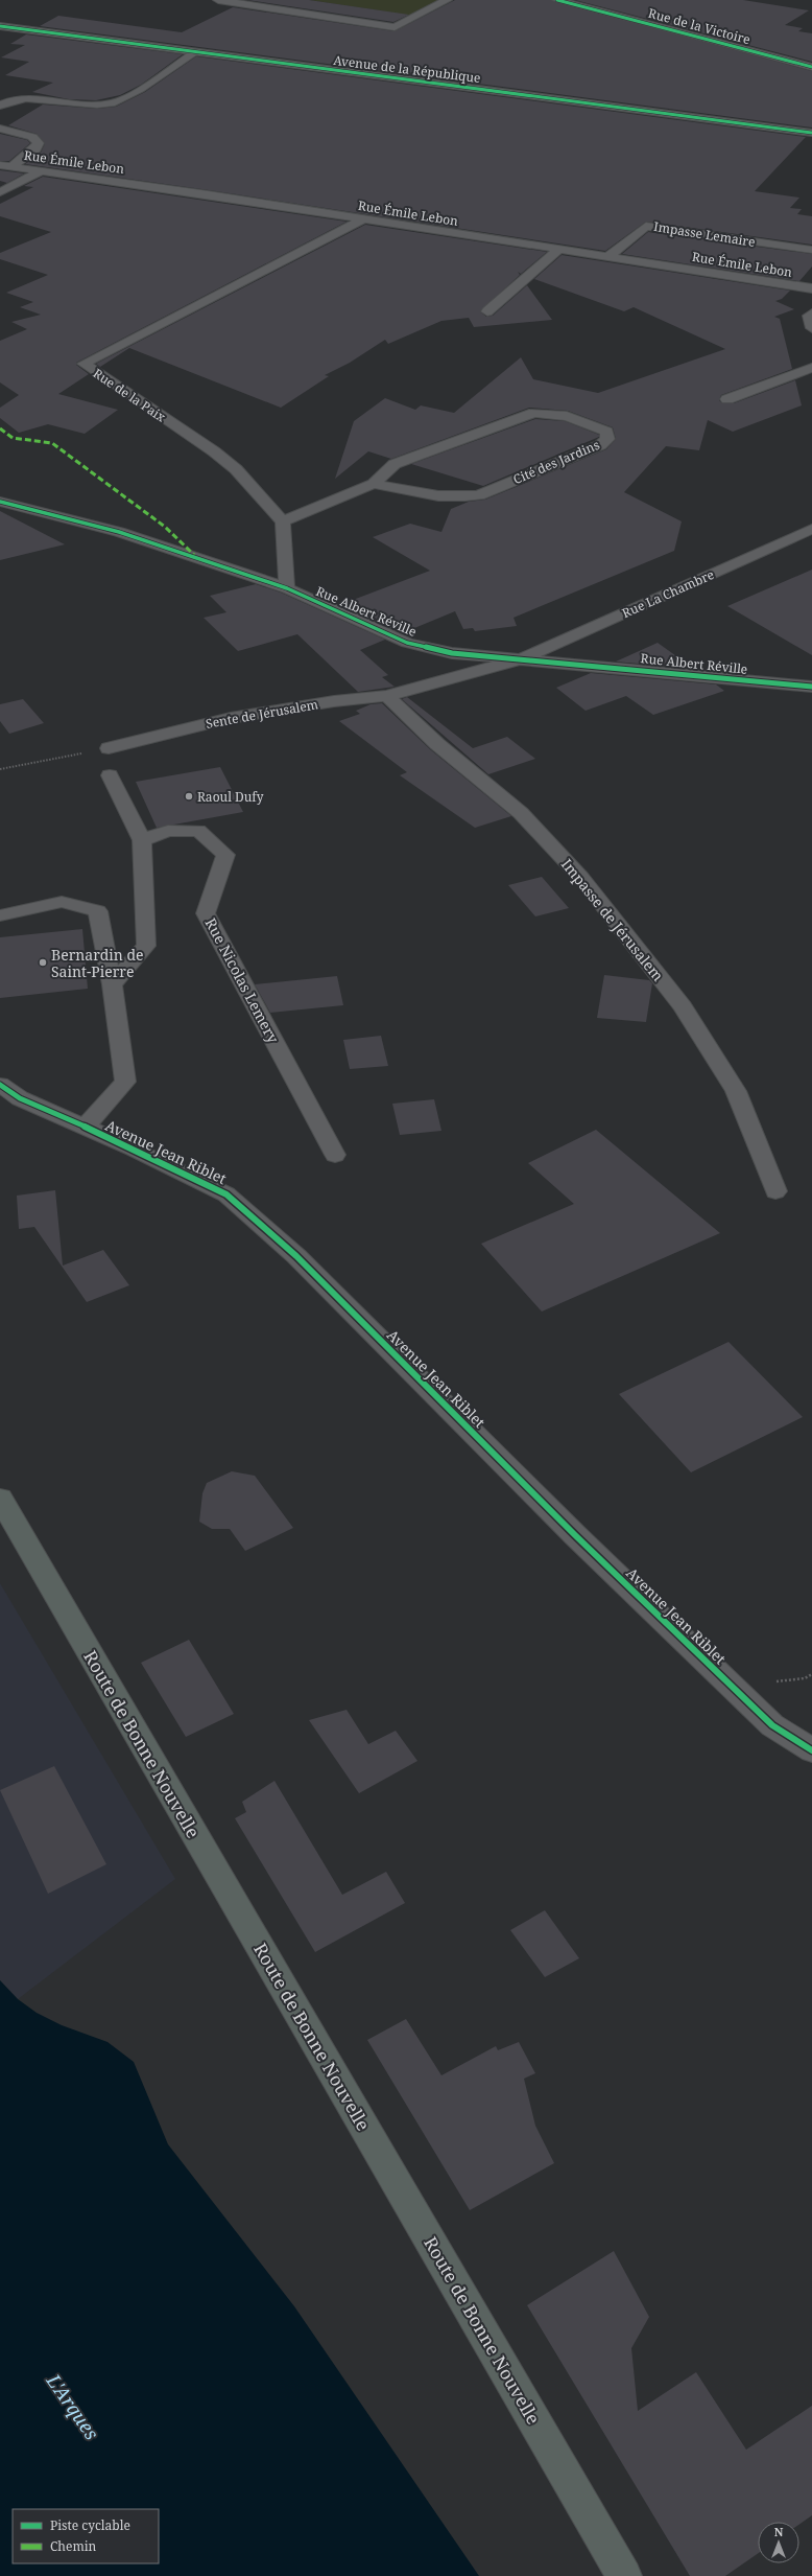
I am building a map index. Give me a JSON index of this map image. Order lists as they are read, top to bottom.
{
  "streets": {
    "main road": ["Avenue de la République", "Route de Bonne Nouvelle"],
    "street": [
      "Rue de la Victoire",
      "Rue Émile Lebon",
      "Impasse Lemaire",
      "Rue de la Paix",
      "Cité des Jardins",
      "Rue La Chambre",
      "Rue Albert Réville",
      "Sente de Jérusalem",
      "Impasse de Jérusalem",
      "Rue Nicolas Lemery",
      "Avenue Jean Riblet"
    ]
  },
  "crossings": [
    ["Rue Émile Lebon", "Impasse Lemaire"],
    ["Rue Émile Lebon", "Rue de la Paix"],
    ["Rue de la Paix", "Cité des Jardins"],
    ["Rue La Chambre", "Rue Albert Réville"],
    ["Rue La Chambre", "Sente de Jérusalem"],
    ["Rue Albert Réville", "Sente de Jérusalem"],
    ["Sente de Jérusalem", "Impasse de Jérusalem"]
  ],
  "water": ["L'Arques"],
  "places": ["Raoul Dufy", "Bernardin de Saint-Pierre"],
  "legend": ["Piste cyclable", "Chemin"],
  "north": "top"
}
